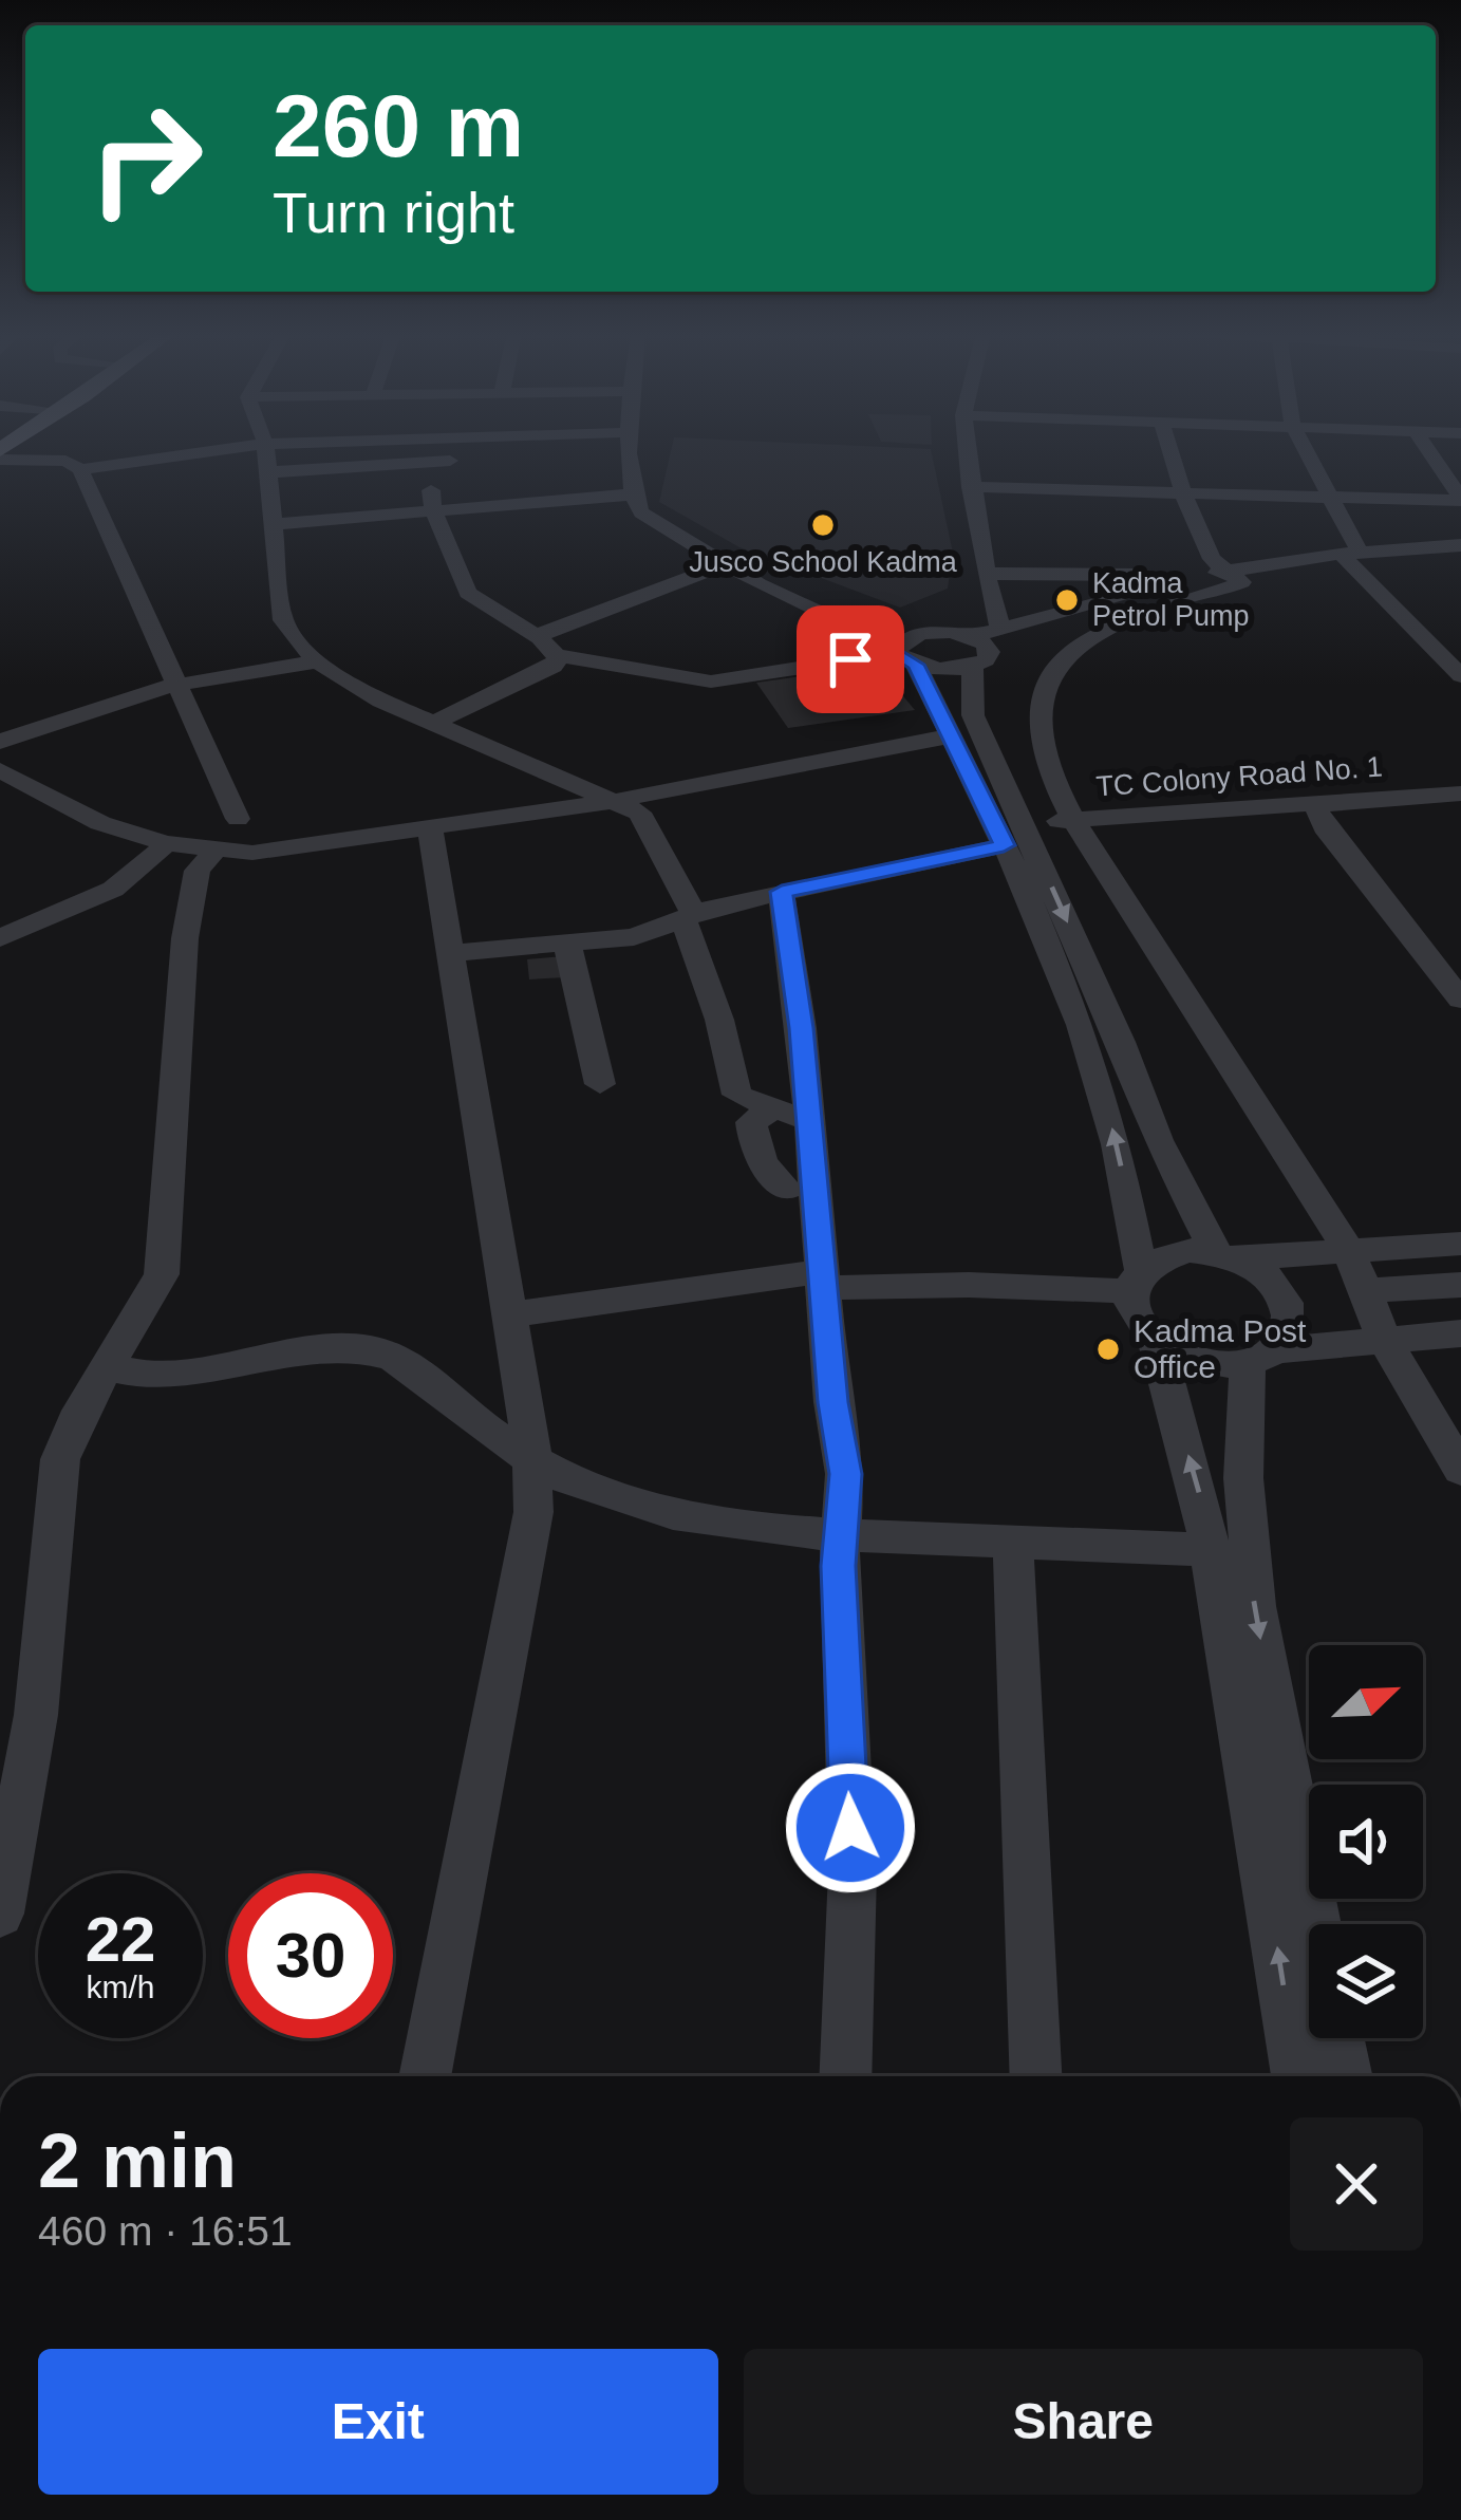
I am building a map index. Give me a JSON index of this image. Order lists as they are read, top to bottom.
{
  "streets": {
    "street": ["TC Colony Road No. 1"]
  },
  "places": ["Jusco School Kadma", "Kadma Petrol Pump", "Kadma Post Office"],
  "north": "top right",
  "page": {
    "turn": ["260 m", "Turn right"],
    "speed": "22 km/h",
    "limit": "30",
    "heading": ["2 min", "460 m · 16:51"],
    "buttons": ["Exit", "Share"]
  }
}
